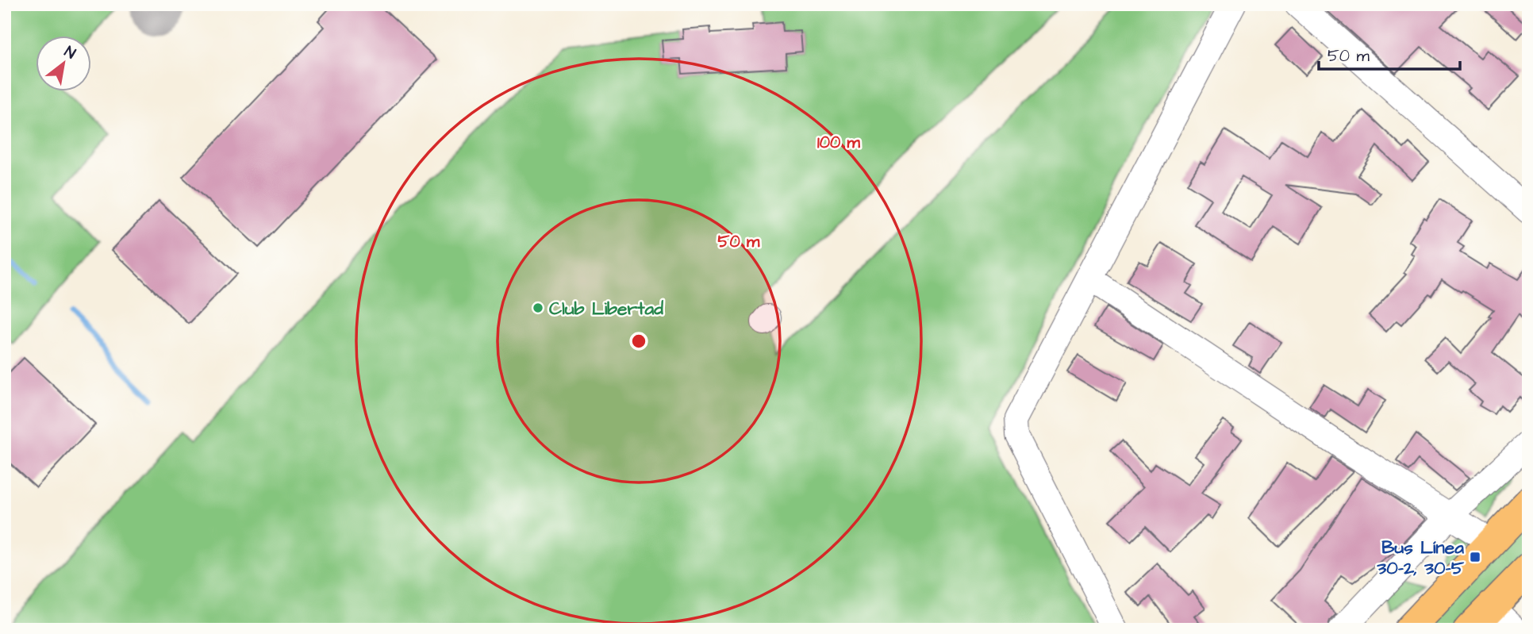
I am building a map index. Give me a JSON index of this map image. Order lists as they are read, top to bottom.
{
  "places": {
    "other": ["Club Libertad"],
    "transit": ["Bus Línea 30-2, 30-5"]
  },
  "scale_bar": "50 m",
  "north": "top right",
  "rings": ["100 m", "50 m"]
}
